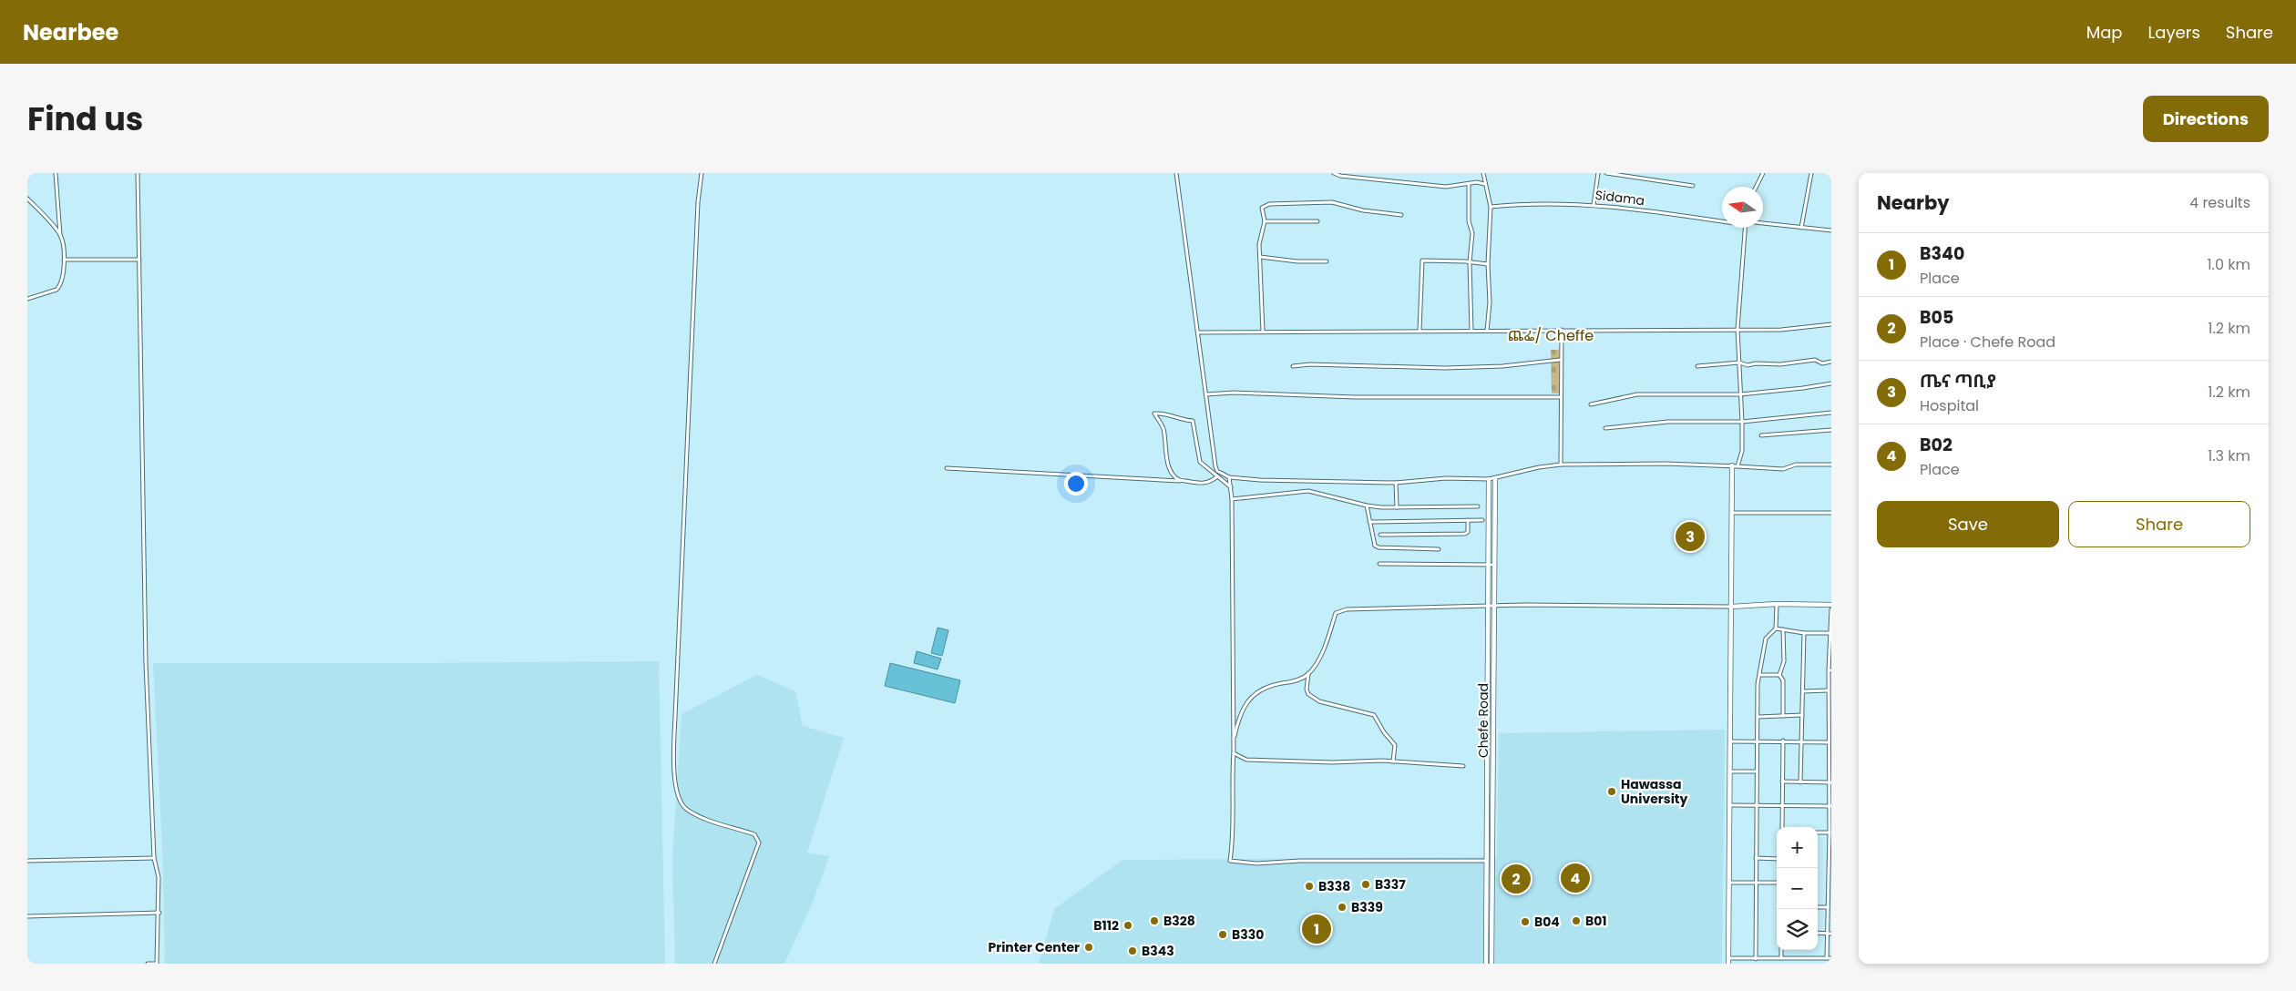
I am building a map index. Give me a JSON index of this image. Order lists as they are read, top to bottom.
{
  "streets": {
    "street": ["Sidama", "Chefe Road"]
  },
  "districts": ["ጨፌ/ Cheffe"],
  "places": [
    "Hawassa University",
    "B337",
    "B338",
    "B339",
    "B328",
    "B01",
    "B04",
    "B112",
    "B330",
    "Printer Center",
    "B343"
  ],
  "north": "left",
  "page": {
    "header": "Nearbee",
    "nav": ["Map", "Layers", "Share"],
    "title": "Find us",
    "buttons": [
      "Directions",
      ["Save", "Share"]
    ],
    "heading": ["Nearby", "4 results"],
    "list": [
      {
        "mark": "1",
        "name": "B340",
        "note": "Place",
        "value": "1.0 km"
      },
      {
        "mark": "2",
        "name": "B05",
        "note": "Place · Chefe Road",
        "value": "1.2 km"
      },
      {
        "mark": "3",
        "name": "ጤና ጣቢያ",
        "note": "Hospital",
        "value": "1.2 km"
      },
      {
        "mark": "4",
        "name": "B02",
        "note": "Place",
        "value": "1.3 km"
      }
    ],
    "pins": [
      "3",
      "4",
      "2",
      "1"
    ],
    "map_buttons": ["+", "−"]
  }
}
